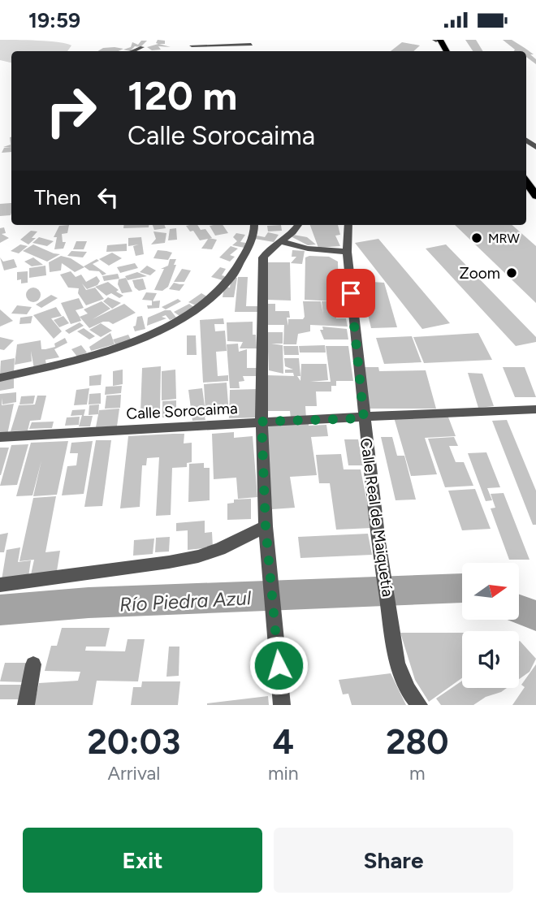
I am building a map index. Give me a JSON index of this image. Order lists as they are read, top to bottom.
{
  "streets": {
    "street": ["Calle Sorocaima", "Calle Real de Maiquetía"]
  },
  "crossings": [
    ["Calle Sorocaima", "Calle Real de Maiquetía"]
  ],
  "water": ["Río Piedra Azul"],
  "places": ["MRW", "Zoom"],
  "north": "right",
  "page": {
    "status": "19:59",
    "turn": ["120 m", "Calle Sorocaima"],
    "then": "Then",
    "eta": [
      "20:03",
      "Arrival",
      "4",
      "min",
      "280",
      "m"
    ],
    "buttons": ["Exit", "Share"]
  }
}
